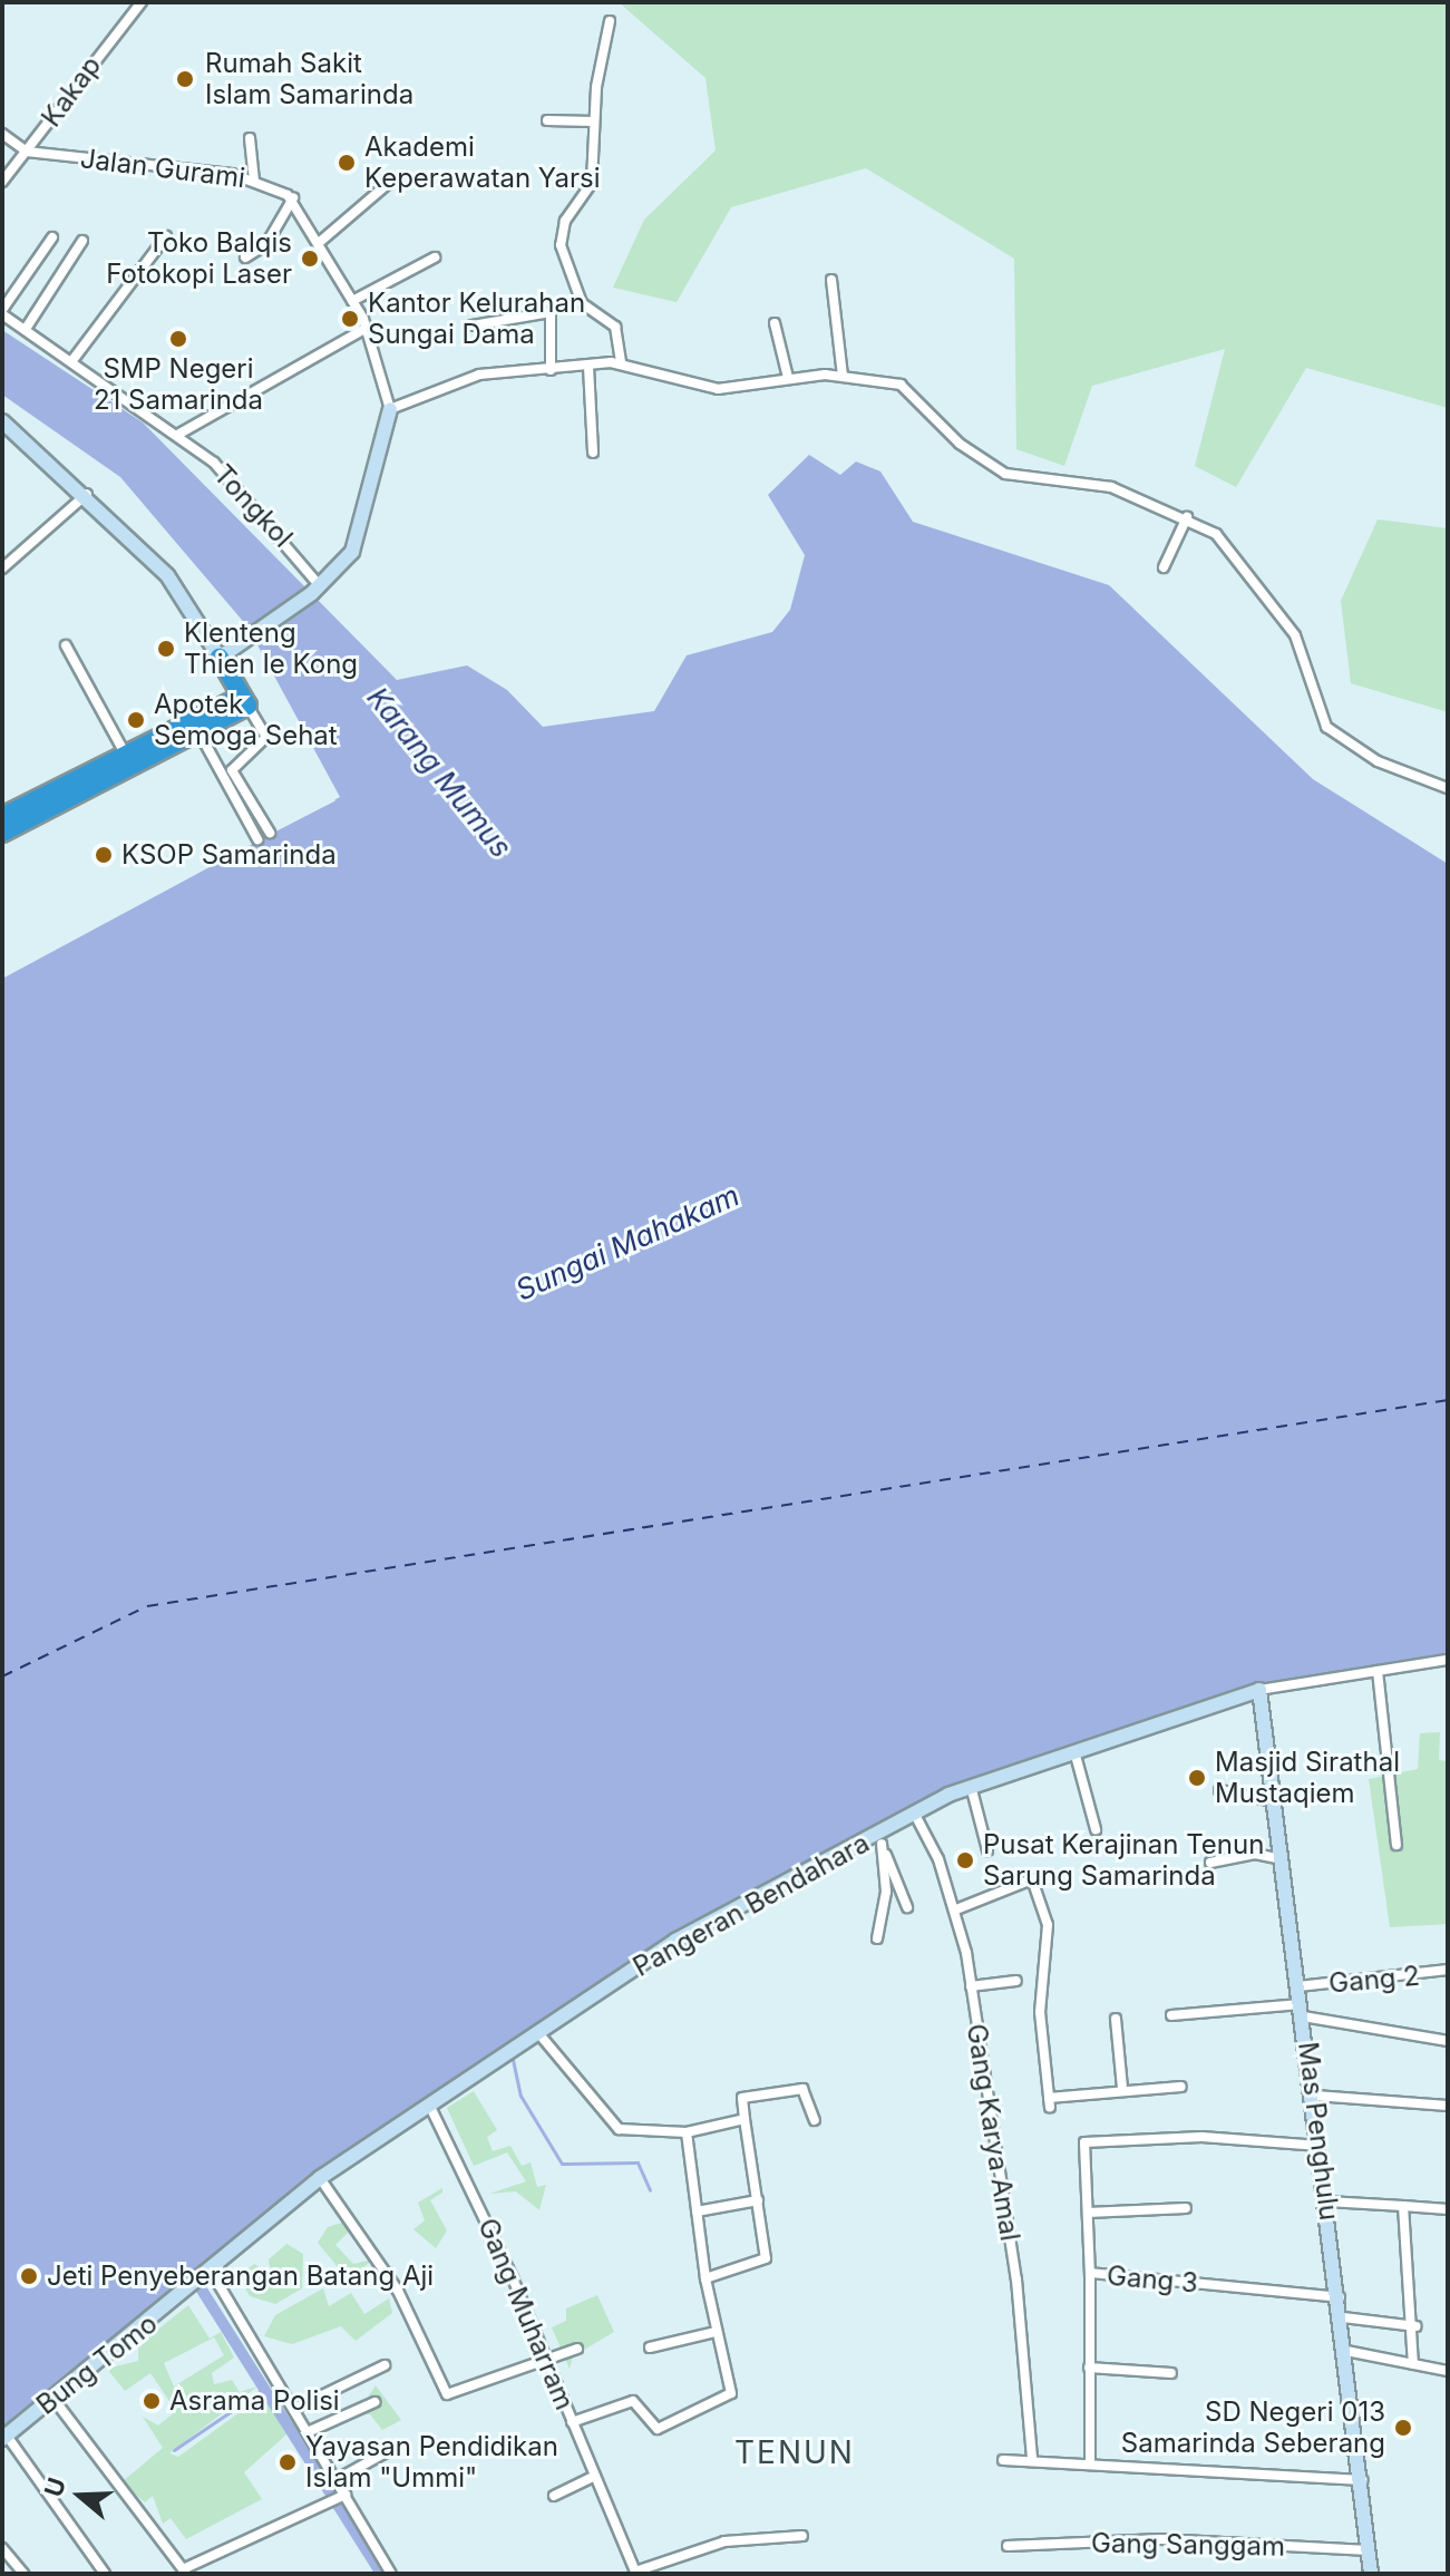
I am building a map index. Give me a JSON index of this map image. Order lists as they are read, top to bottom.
{
  "streets": {
    "street": [
      "Kakap",
      "Jalan Gurami",
      "Tongkol",
      "Pangeran Bendahara",
      "Gang 2",
      "Mas Penghulu",
      "Gang Karya Amal",
      "Gang 3",
      "Gang Muharram",
      "Bung Tomo",
      "Gang Sanggam"
    ]
  },
  "crossings": [
    ["Kakap", "Jalan Gurami"],
    ["Pangeran Bendahara", "Mas Penghulu"],
    ["Pangeran Bendahara", "Gang Karya Amal"],
    ["Pangeran Bendahara", "Gang Muharram"],
    ["Pangeran Bendahara", "Bung Tomo"],
    ["Gang 2", "Mas Penghulu"],
    ["Mas Penghulu", "Gang 3"],
    ["Mas Penghulu", "Gang Sanggam"]
  ],
  "districts": ["TENUN"],
  "water": ["Karang Mumus", "Sungai Mahakam"],
  "places": [
    "Rumah Sakit Islam Samarinda",
    "Akademi Keperawatan Yarsi",
    "Toko Balqis Fotokopi Laser",
    "Kantor Kelurahan Sungai Dama",
    "SMP Negeri 21 Samarinda",
    "Klenteng Thien Ie Kong",
    "Apotek Semoga Sehat",
    "KSOP Samarinda",
    "Masjid Sirathal Mustaqiem",
    "Pusat Kerajinan Tenun Sarung Samarinda",
    "Jeti Penyeberangan Batang Aji",
    "Asrama Polisi",
    "SD Negeri 013 Samarinda Seberang",
    "Yayasan Pendidikan Islam \"Ummi\""
  ],
  "north": "left"
}
